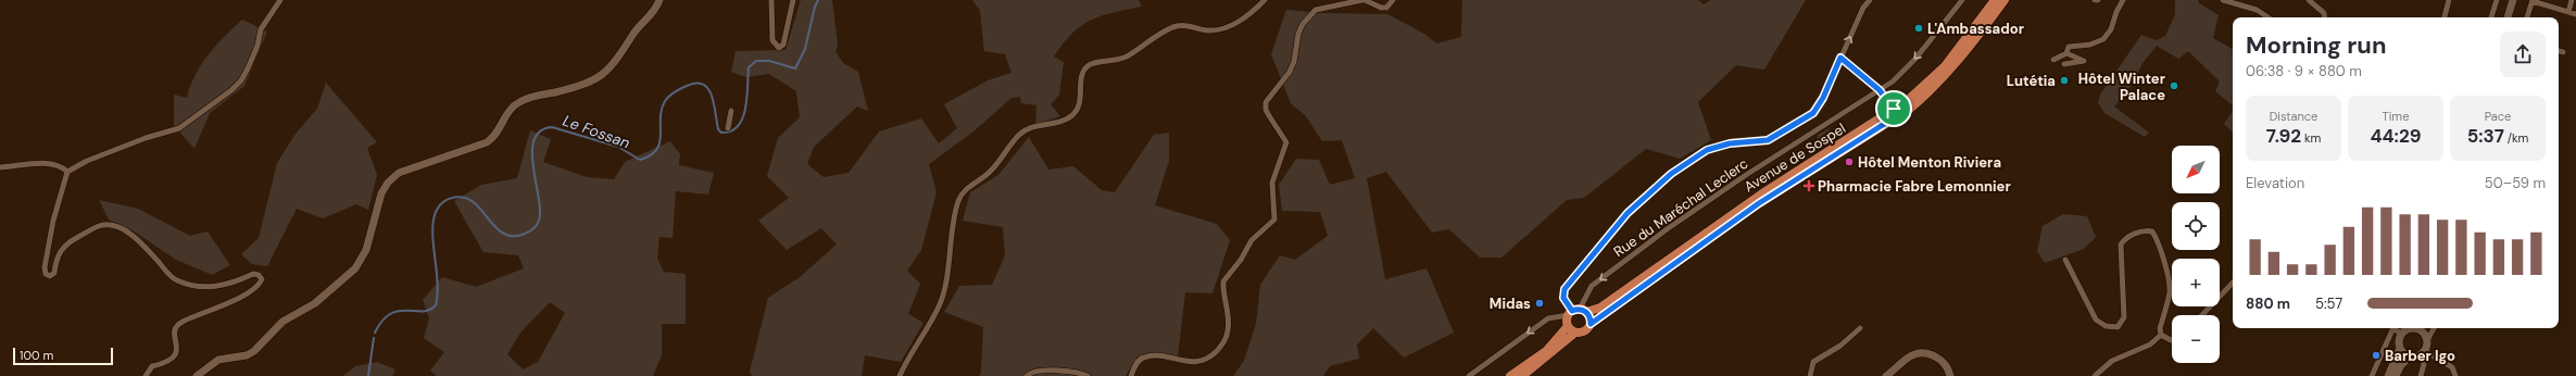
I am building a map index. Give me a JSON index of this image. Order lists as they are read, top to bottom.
{
  "streets": {
    "main road": ["Avenue de Sospel"],
    "street": ["Rue du Maréchal Leclerc"]
  },
  "crossings": [
    ["Avenue de Sospel", "Rue du Maréchal Leclerc"]
  ],
  "water": ["Le Fossan"],
  "places": {
    "other": [
      "L'Ambassador",
      "Lutétia",
      "Hôtel Winter Palace",
      "Hôtel Menton Riviera",
      "Midas",
      "Barber Igo"
    ],
    "health": ["Pharmacie Fabre Lemonnier"]
  },
  "scale_bar": "100 m",
  "north": "bottom left",
  "page": {
    "heading": ["Morning run", "06:38 · 9 × 880 m"],
    "stats": [
      ["Distance", "7.92 km"],
      ["Time", "44:29"],
      ["Pace", "5:37 /km"]
    ],
    "map_buttons": ["+", "−"],
    "chart": ["Elevation", "50–59 m"],
    "list": [
      {
        "name": "880 m",
        "note": "5:57"
      }
    ],
    "scale": "100 m"
  }
}
